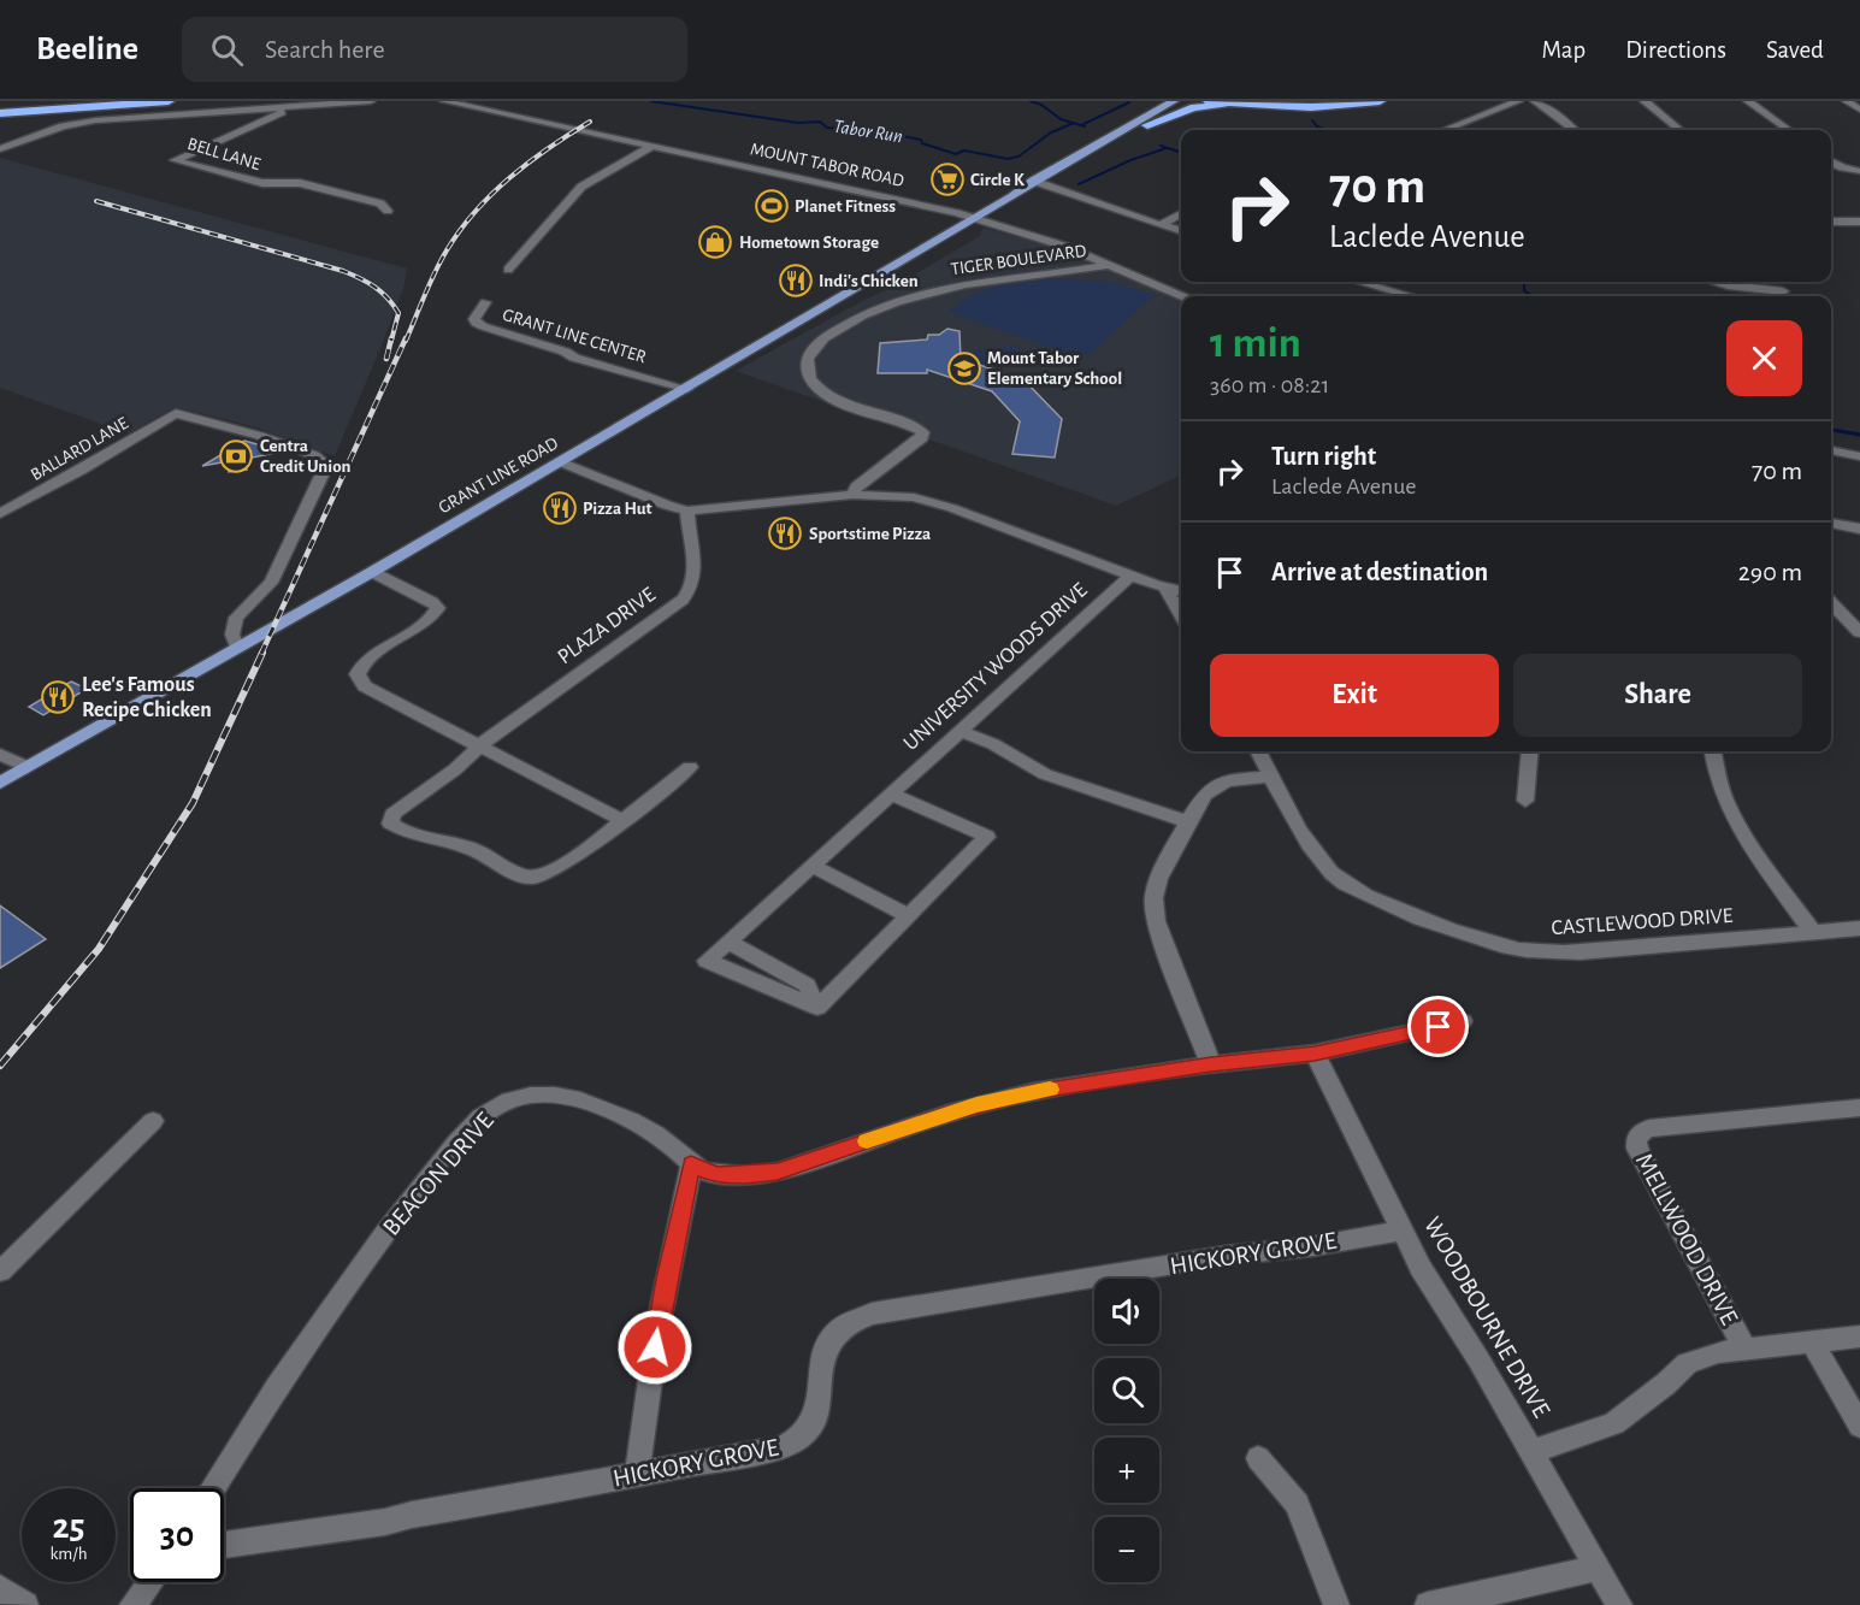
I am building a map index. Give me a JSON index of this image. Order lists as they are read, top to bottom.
{
  "streets": {
    "main road": ["GRANT LINE ROAD"],
    "street": [
      "BELL LANE",
      "MOUNT TABOR ROAD",
      "TIGER BOULEVARD",
      "GRANT LINE CENTER",
      "BALLARD LANE",
      "PLAZA DRIVE",
      "UNIVERSITY WOODS DRIVE",
      "CASTLEWOOD DRIVE",
      "BEACON DRIVE",
      "MELLWOOD DRIVE",
      "HICKORY GROVE",
      "WOODBOURNE DRIVE"
    ]
  },
  "crossings": [
    ["MOUNT TABOR ROAD", "TIGER BOULEVARD"],
    ["MOUNT TABOR ROAD", "GRANT LINE ROAD"],
    ["GRANT LINE CENTER", "GRANT LINE ROAD"],
    ["BALLARD LANE", "GRANT LINE ROAD"],
    ["HICKORY GROVE", "WOODBOURNE DRIVE"]
  ],
  "water": ["Tabor Run"],
  "places": {
    "supermarket": ["Circle K"],
    "sports": ["Planet Fitness"],
    "shop": ["Hometown Storage"],
    "restaurant": [
      "Indi's Chicken",
      "Pizza Hut",
      "Sportstime Pizza",
      "Lee's Famous Recipe Chicken"
    ],
    "school or university": ["Mount Tabor Elementary School"],
    "bank": ["Centra Credit Union"]
  },
  "page": {
    "header": "Beeline",
    "search": "Search here",
    "nav": ["Map", "Directions", "Saved"],
    "turn": ["70 m", "Laclede Avenue"],
    "heading": ["1 min", "360 m · 08:21"],
    "list": [
      {
        "name": "Turn right",
        "note": "Laclede Avenue",
        "value": "70 m"
      },
      {
        "name": "Arrive at destination",
        "value": "290 m"
      }
    ],
    "buttons": ["Exit", "Share"],
    "map_buttons": ["+", "−"],
    "speed": "25 km/h",
    "limit": "30"
  }
}
